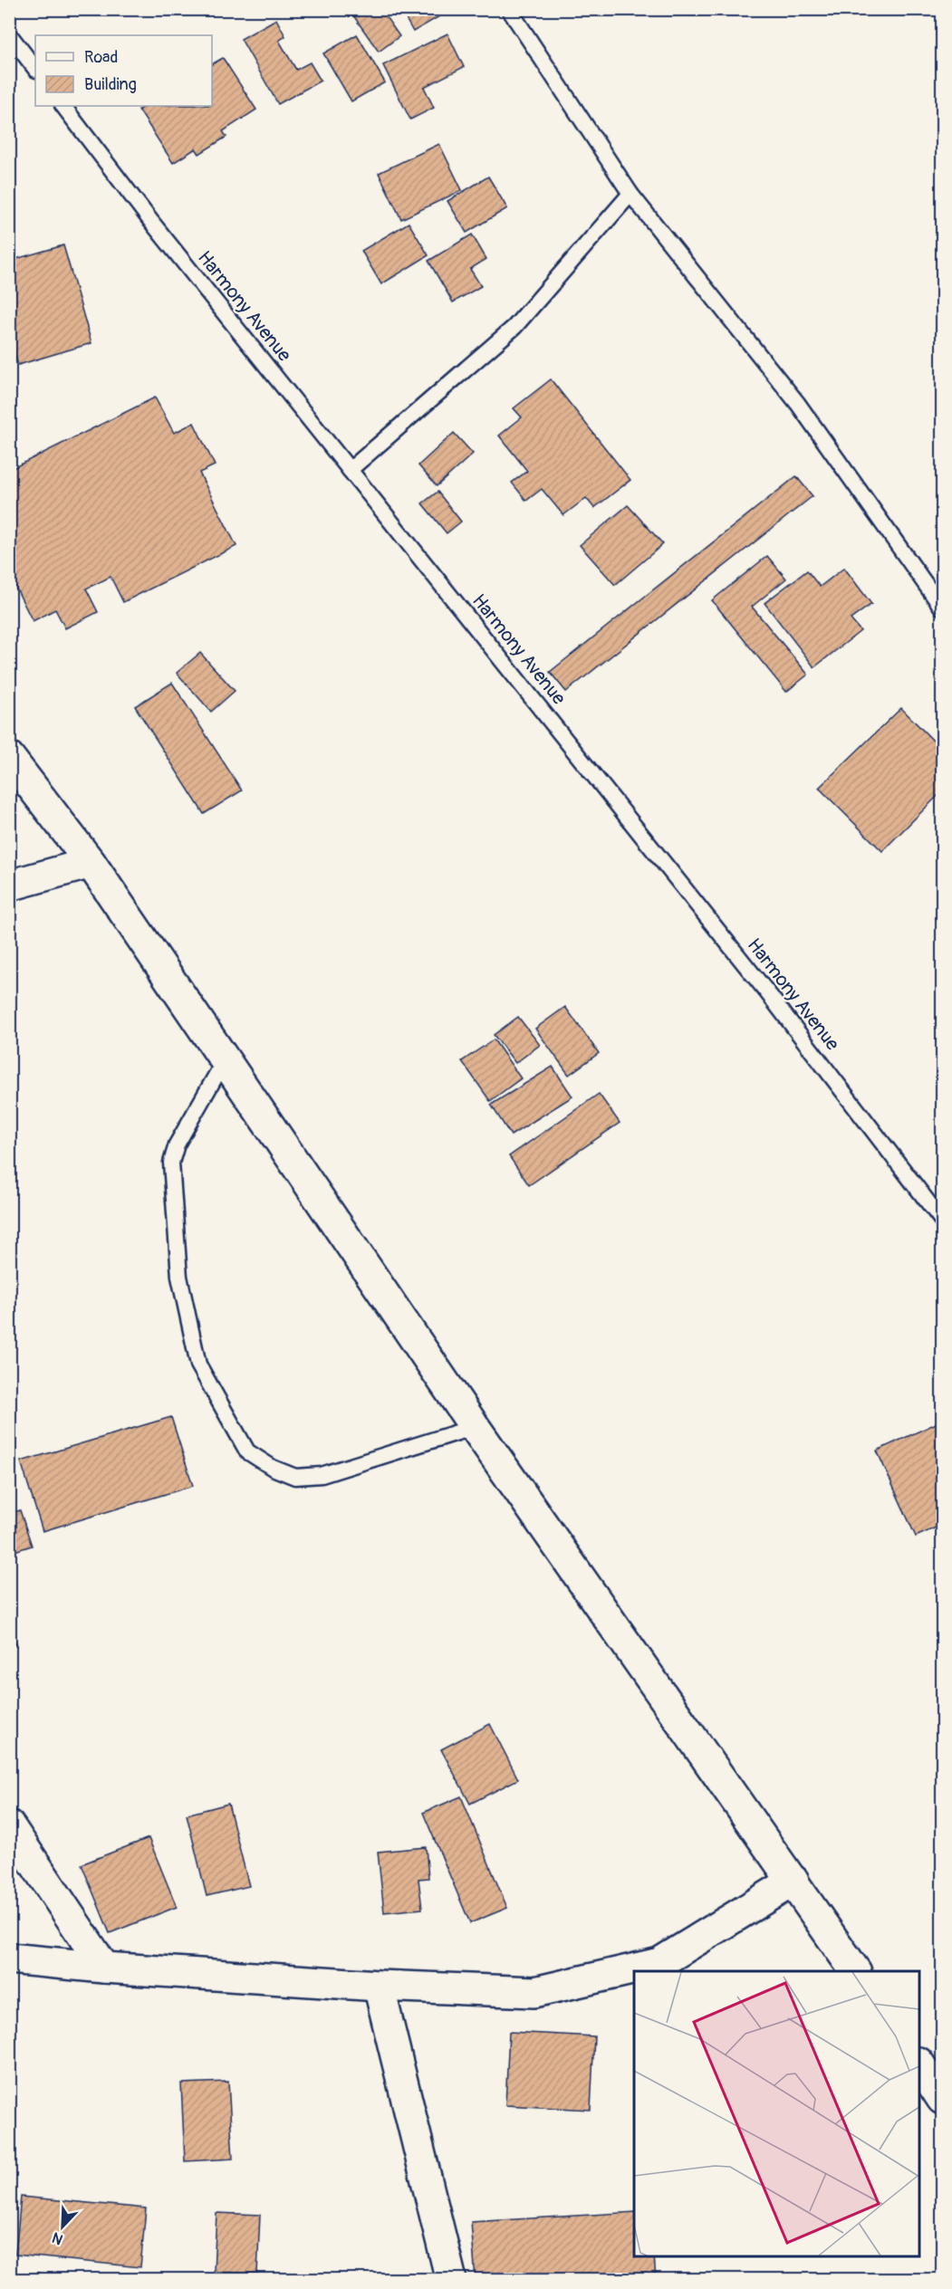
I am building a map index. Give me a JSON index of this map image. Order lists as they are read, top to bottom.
{
  "streets": {
    "lane": ["Harmony Avenue"]
  },
  "legend": ["Road", "Building"],
  "north": "bottom left"
}
